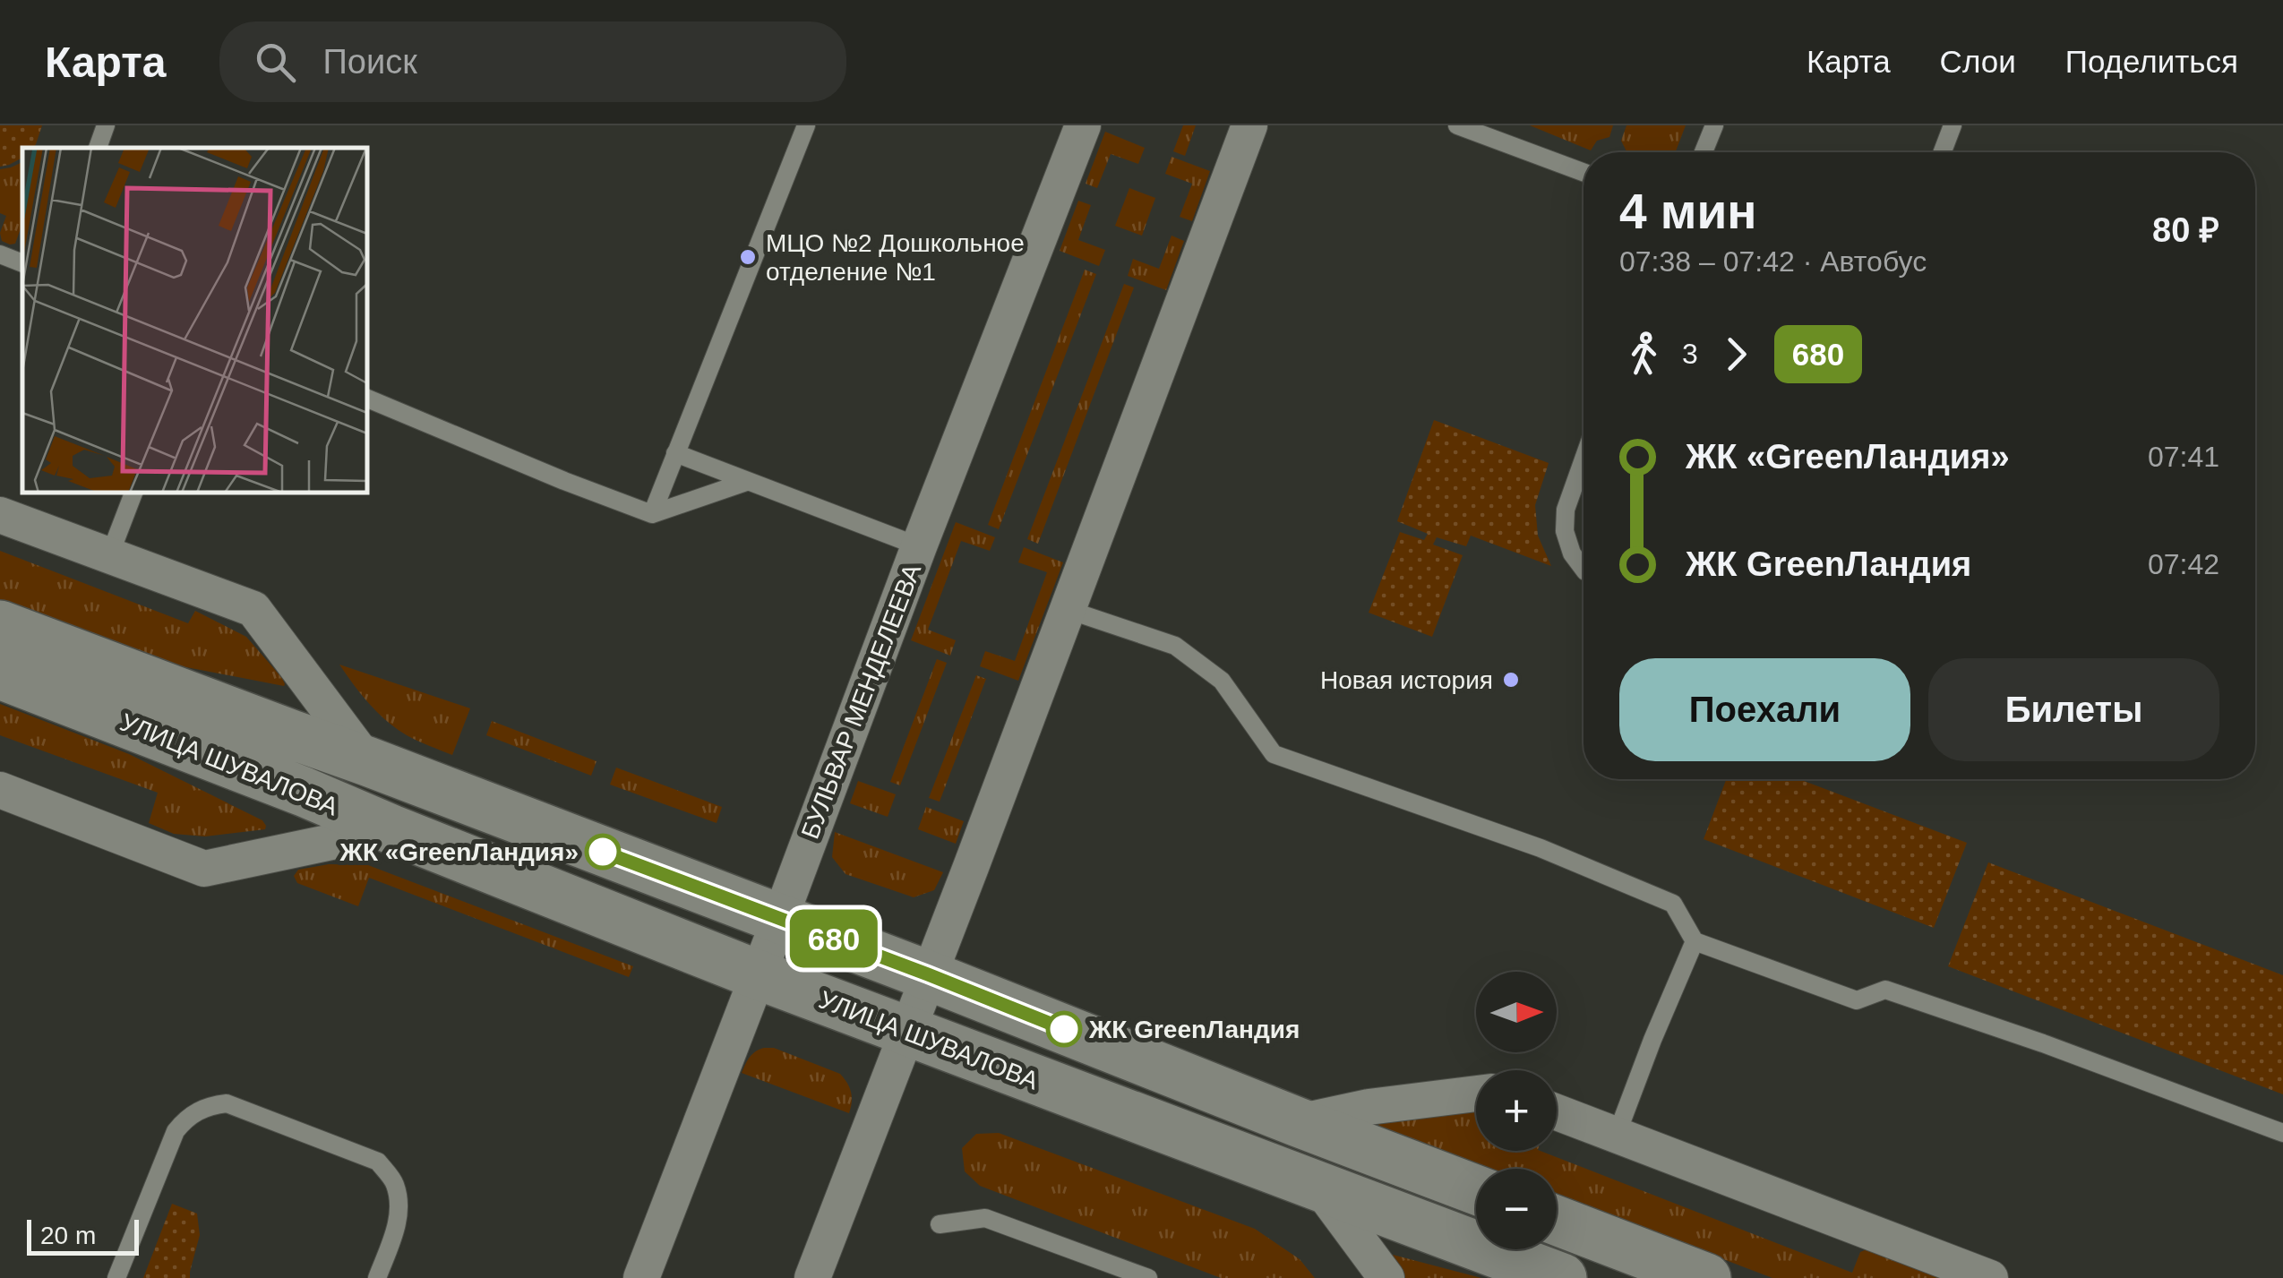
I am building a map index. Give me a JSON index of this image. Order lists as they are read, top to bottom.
{
  "streets": {
    "street": ["БУЛЬВАР МЕНДЕЛЕЕВА", "УЛИЦА ШУВАЛОВА"]
  },
  "crossings": [
    ["БУЛЬВАР МЕНДЕЛЕЕВА", "УЛИЦА ШУВАЛОВА"]
  ],
  "places": [
    "МЦО №2 Дошкольное отделение №1",
    "Новая история",
    "ЖК «GreenЛандия»",
    "ЖК GreenЛандия"
  ],
  "lines": ["bus line 680"],
  "scale_bar": "20 m",
  "north": "right",
  "page": {
    "header": "Карта",
    "search": "Поиск",
    "nav": ["Карта", "Слои", "Поделиться"],
    "on_map": "680",
    "heading": ["4 мин", "07:38 – 07:42 · Автобус", "80 ₽"],
    "legs": ["3", "680"],
    "list": [
      {
        "name": "ЖК «GreenЛандия»",
        "value": "07:41"
      },
      {
        "name": "ЖК GreenЛандия",
        "value": "07:42"
      }
    ],
    "buttons": ["Поехали", "Билеты"],
    "map_buttons": ["+", "−"],
    "scale": "20 m"
  }
}
